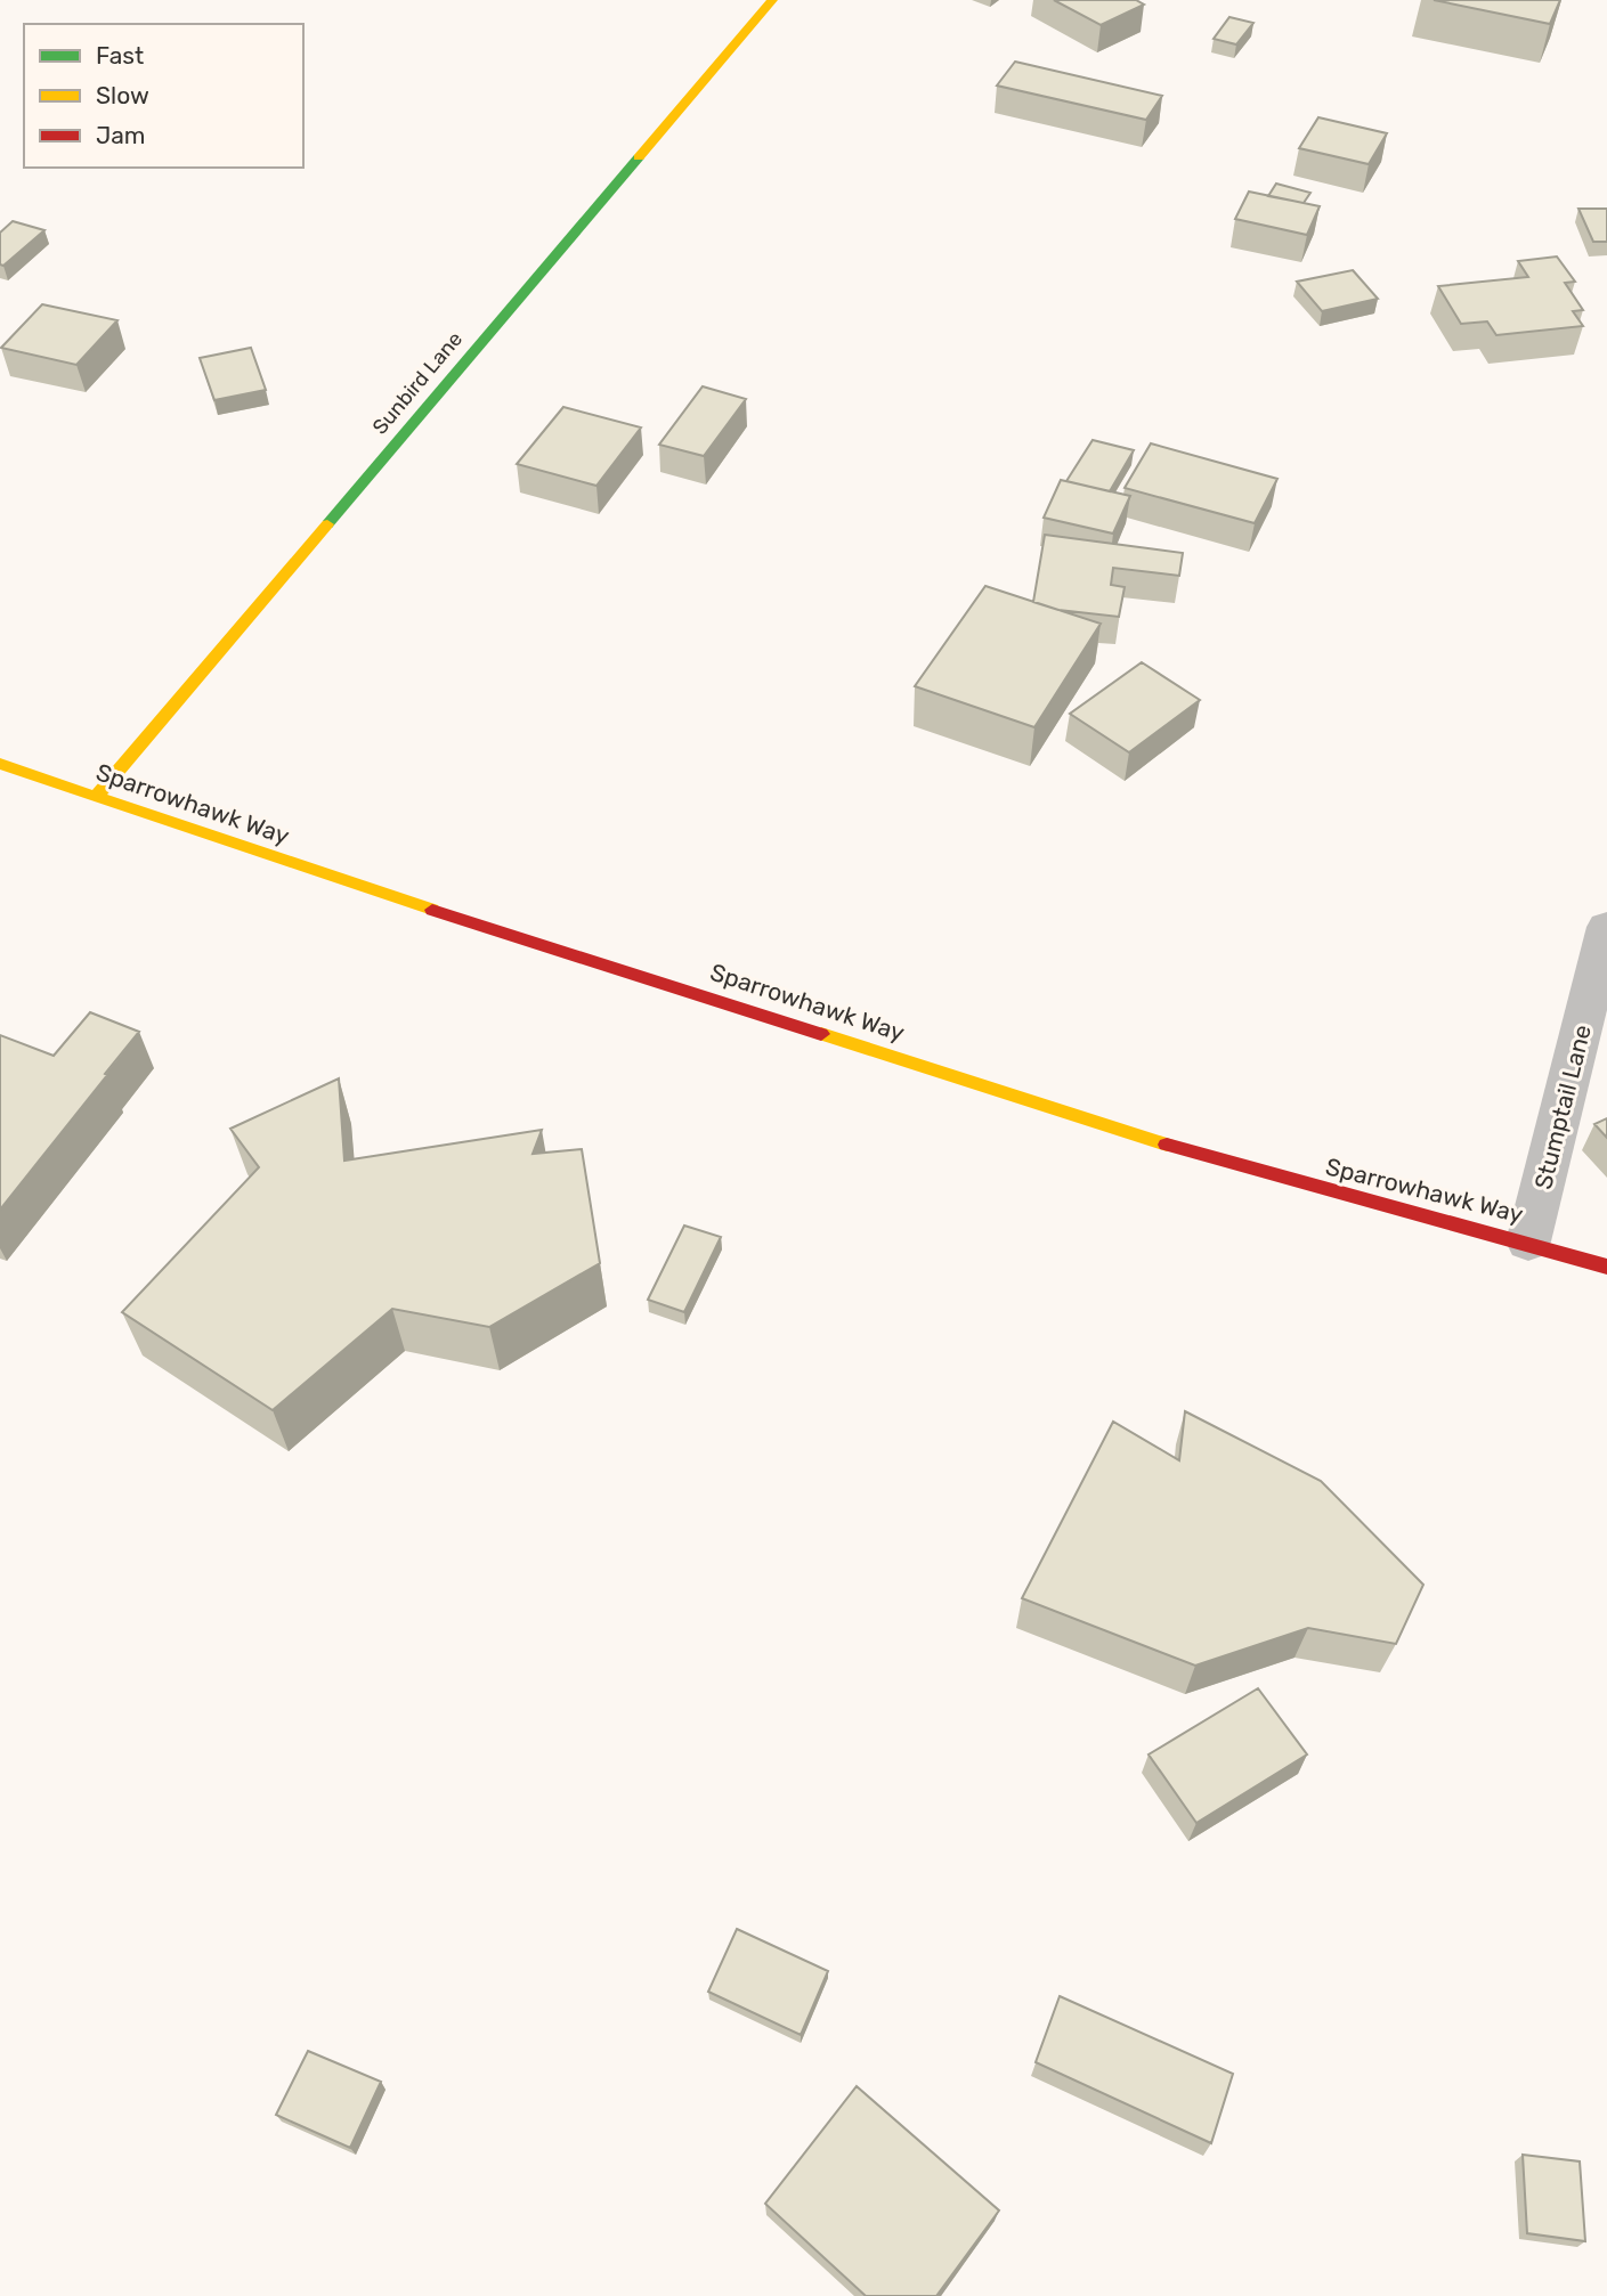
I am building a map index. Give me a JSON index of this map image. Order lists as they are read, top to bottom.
{
  "streets": {
    "street": ["Sunbird Lane", "Sparrowhawk Way", "Stumptail Lane"]
  },
  "crossings": [
    ["Sunbird Lane", "Sparrowhawk Way"],
    ["Sparrowhawk Way", "Stumptail Lane"]
  ],
  "legend": ["Fast", "Slow", "Jam"]
}
